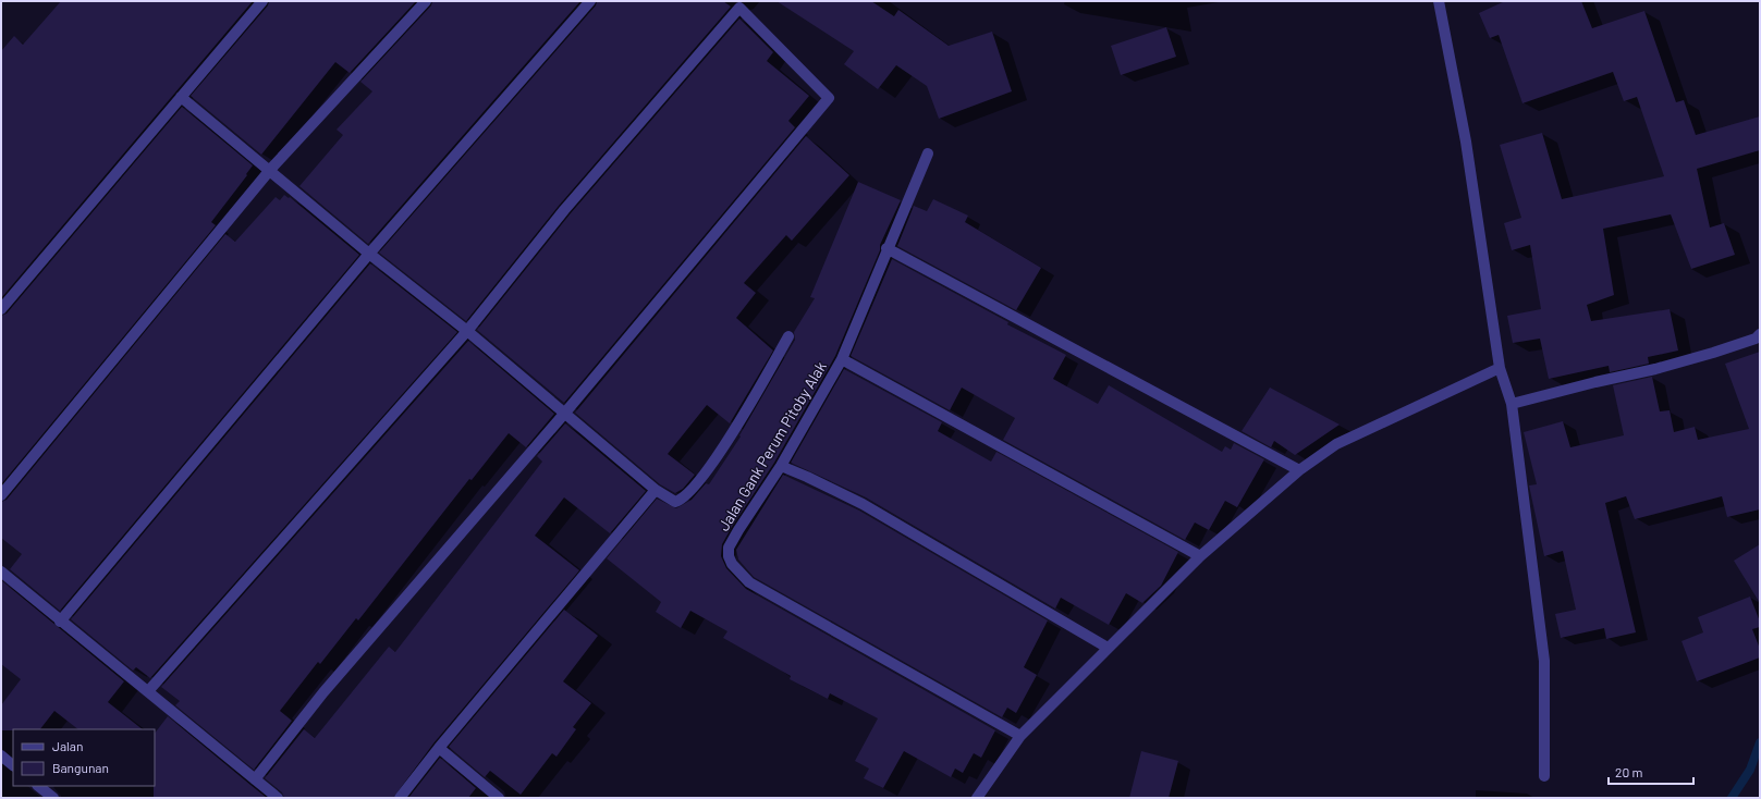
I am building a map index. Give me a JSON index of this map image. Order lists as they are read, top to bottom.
{
  "streets": {
    "street": ["Jalan Gank Perum Pitoby Alak"]
  },
  "legend": ["Jalan", "Bangunan"],
  "scale_bar": "20 m"
}
